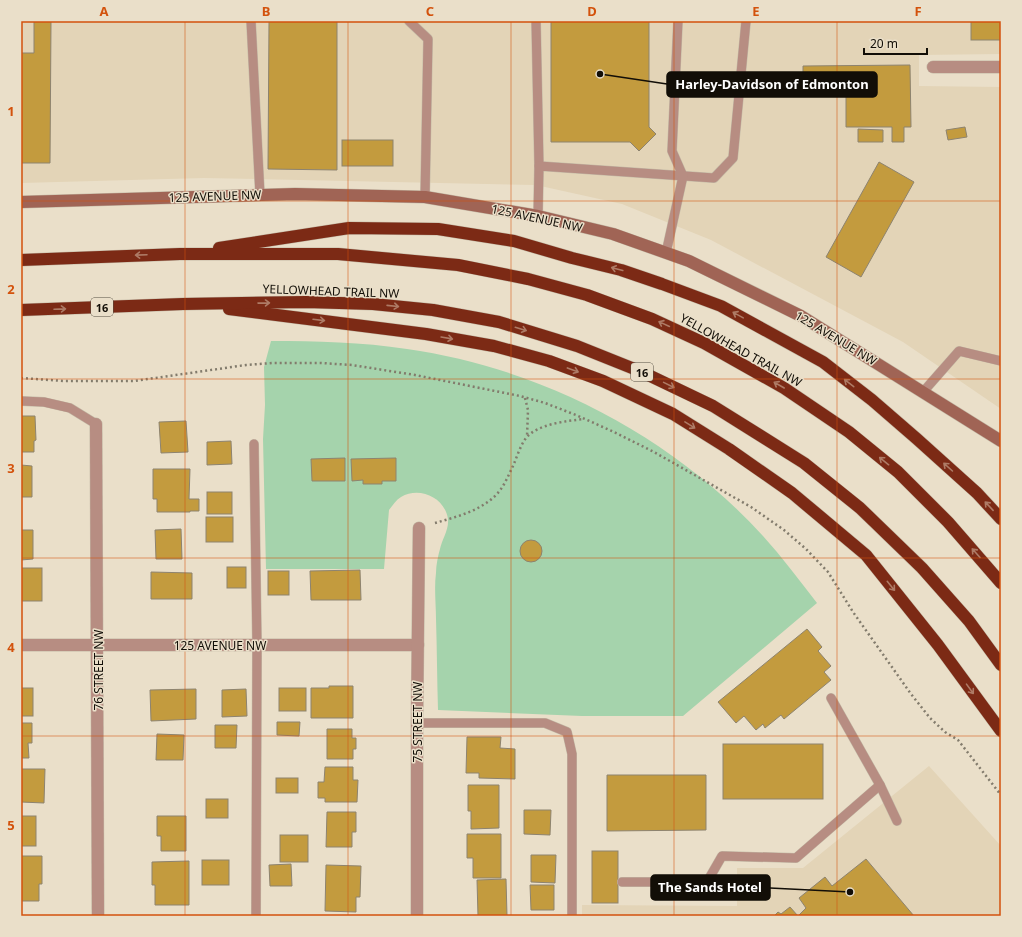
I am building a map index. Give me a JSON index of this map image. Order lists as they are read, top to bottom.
{
  "streets": {
    "highway": ["YELLOWHEAD TRAIL NW", "16"],
    "street": ["125 AVENUE NW", "76 STREET NW", "75 STREET NW"]
  },
  "crossings": [
    ["125 AVENUE NW", "76 STREET NW"],
    ["125 AVENUE NW", "75 STREET NW"]
  ],
  "places": ["Harley-Davidson of Edmonton", "The Sands Hotel"],
  "scale_bar": "20 m",
  "grid": {
    "columns": [
      "A",
      "B",
      "C",
      "D",
      "E",
      "F"
    ],
    "rows": [
      "1",
      "2",
      "3",
      "4",
      "5"
    ]
  }
}
